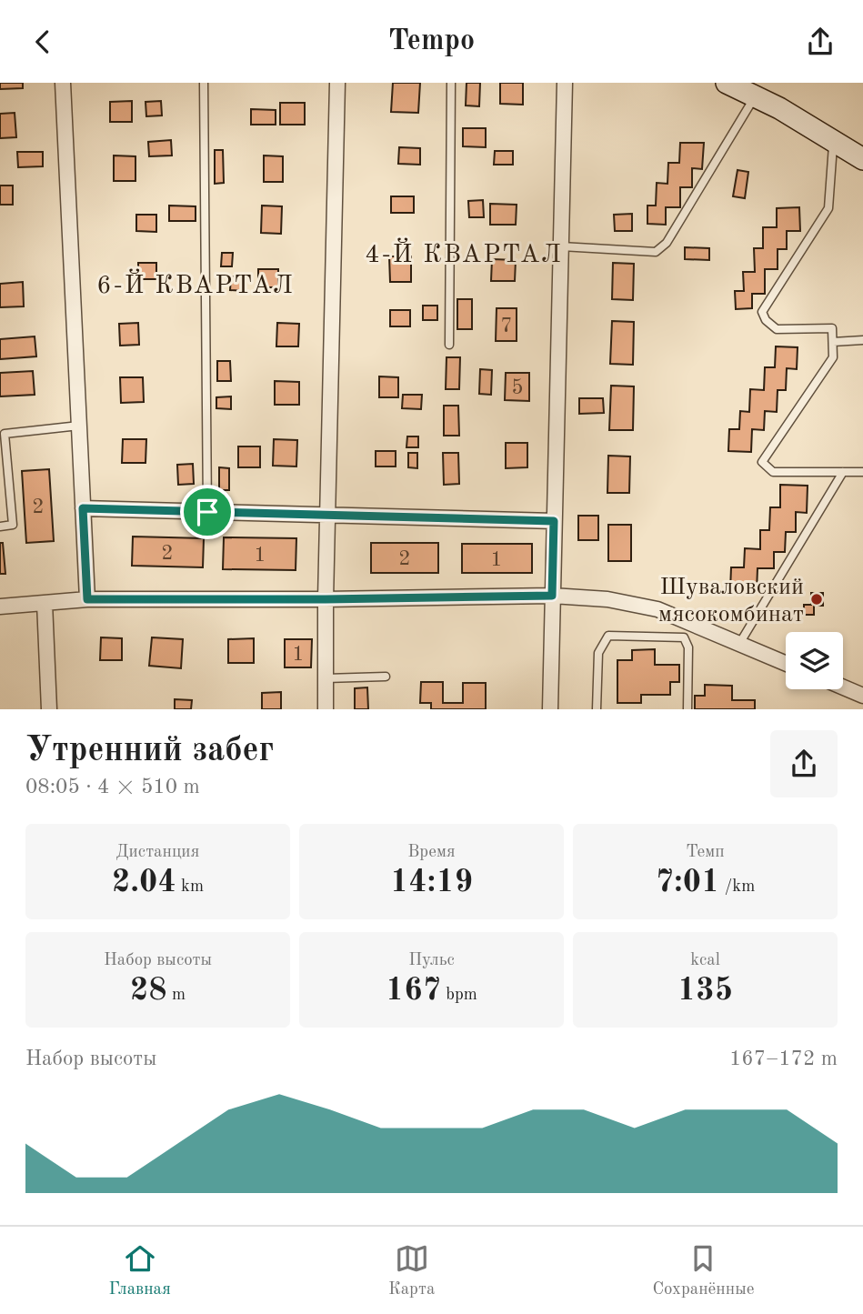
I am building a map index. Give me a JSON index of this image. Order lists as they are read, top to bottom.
{
  "districts": ["4-Й КВАРТАЛ", "6-Й КВАРТАЛ"],
  "places": ["Шуваловский мясокомбинат"],
  "house_numbers": [
    "7",
    "5",
    "2",
    "2",
    "1",
    "2",
    "1",
    "1"
  ],
  "page": {
    "header": "Tempo",
    "heading": ["Утренний забег", "08:05 · 4 × 510 m"],
    "stats": [
      ["Дистанция", "2.04 km"],
      ["Время", "14:19"],
      ["Темп", "7:01 /km"],
      ["Набор высоты", "28 m"],
      ["Пульс", "167 bpm"],
      ["kcal", "135"]
    ],
    "chart": ["Набор высоты", "167–172 m"],
    "tabs": ["Главная", "Карта", "Сохранённые"]
  }
}
